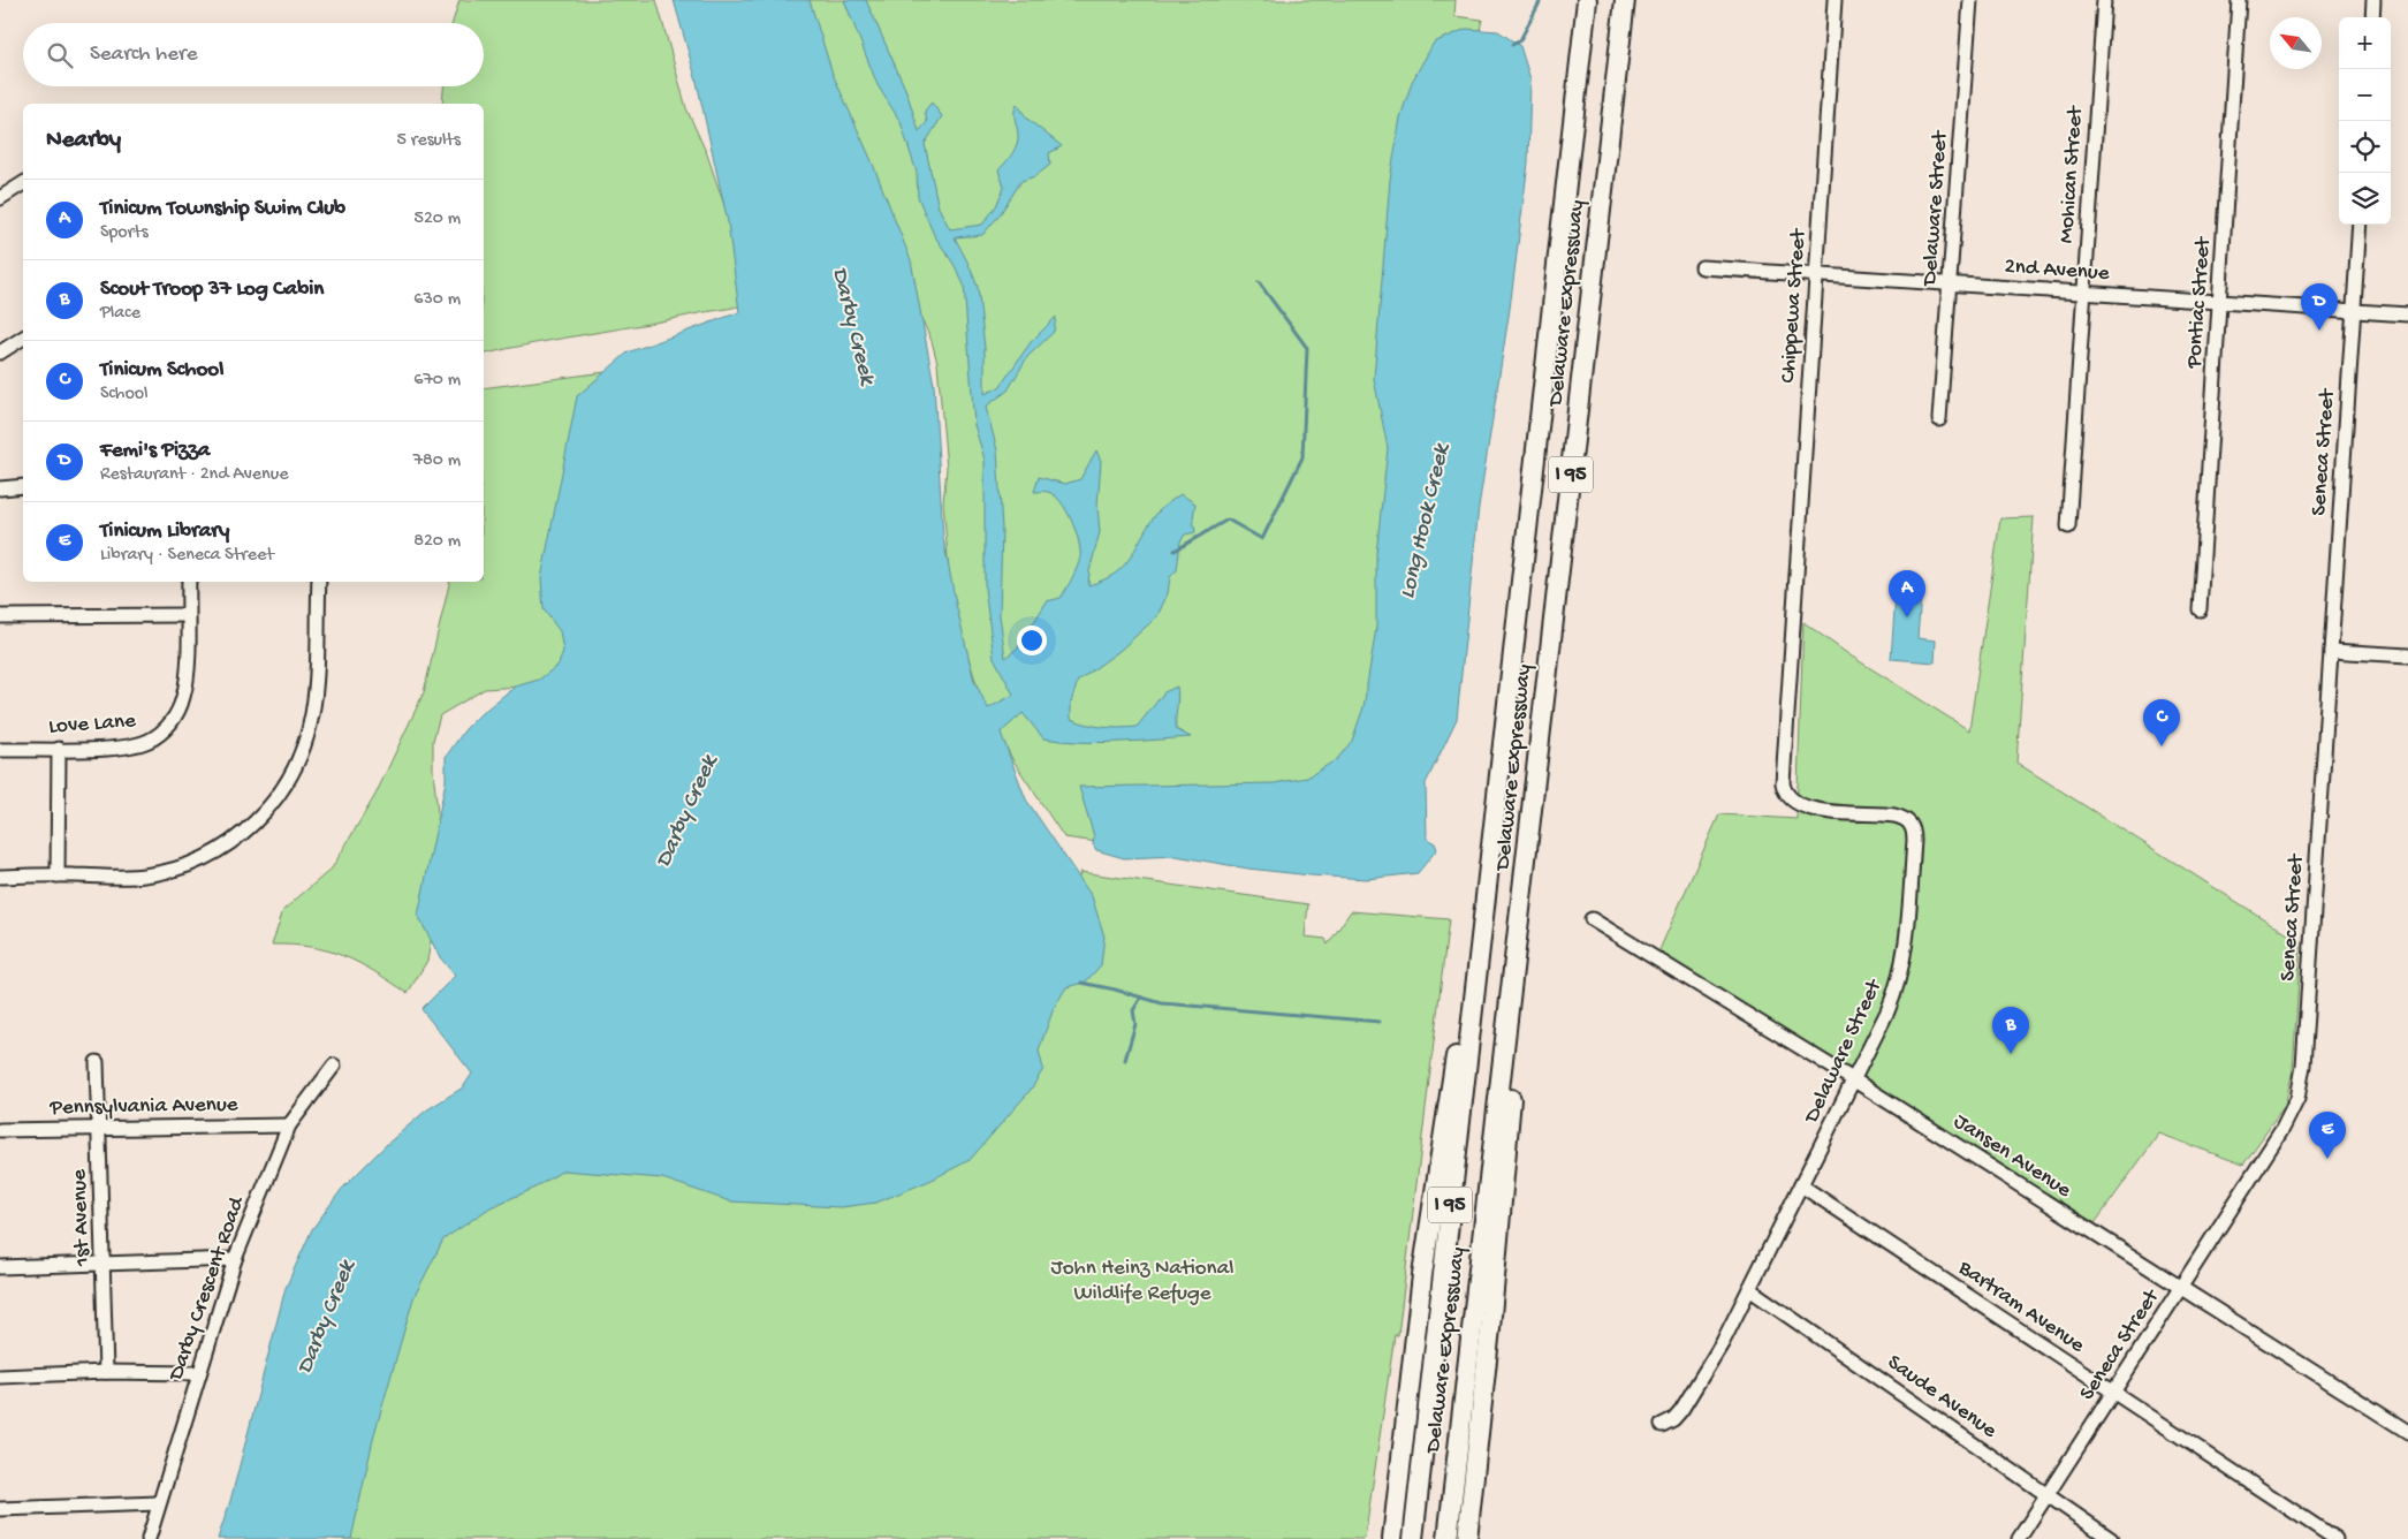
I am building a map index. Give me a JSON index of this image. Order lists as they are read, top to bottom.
{
  "streets": {
    "highway": ["Delaware Expressway", "I 95"],
    "street": [
      "Mohican Street",
      "Delaware Street",
      "2nd Avenue",
      "Pontiac Street",
      "Chippewa Street",
      "Seneca Street",
      "Love Lane",
      "Pennsylvania Avenue",
      "Jansen Avenue",
      "1st Avenue",
      "Darby Crescent Road",
      "Bartram Avenue",
      "Saude Avenue"
    ]
  },
  "crossings": [
    ["Mohican Street", "2nd Avenue"],
    ["Delaware Street", "2nd Avenue"],
    ["Delaware Street", "Chippewa Street"],
    ["Delaware Street", "Jansen Avenue"],
    ["Delaware Street", "Bartram Avenue"],
    ["Delaware Street", "Saude Avenue"],
    ["2nd Avenue", "Pontiac Street"],
    ["2nd Avenue", "Chippewa Street"],
    ["2nd Avenue", "Seneca Street"],
    ["Seneca Street", "Jansen Avenue"],
    ["Seneca Street", "Bartram Avenue"],
    ["Seneca Street", "Saude Avenue"],
    ["Pennsylvania Avenue", "1st Avenue"],
    ["Pennsylvania Avenue", "Darby Crescent Road"]
  ],
  "water": ["Darby Creek", "Long Hook Creek"],
  "parks": ["John Heinz National Wildlife Refuge"],
  "north": "top left",
  "page": {
    "map_buttons": ["+", "−"],
    "search": "Search here",
    "heading": ["Nearby", "5 results"],
    "list": [
      {
        "mark": "A",
        "name": "Tinicum Township Swim Club",
        "note": "Sports",
        "value": "520 m"
      },
      {
        "mark": "B",
        "name": "Scout Troop 37 Log Cabin",
        "note": "Place",
        "value": "630 m"
      },
      {
        "mark": "C",
        "name": "Tinicum School",
        "note": "School",
        "value": "670 m"
      },
      {
        "mark": "D",
        "name": "Femi's Pizza",
        "note": "Restaurant · 2nd Avenue",
        "value": "780 m"
      },
      {
        "mark": "E",
        "name": "Tinicum Library",
        "note": "Library · Seneca Street",
        "value": "820 m"
      }
    ],
    "pins": [
      "D",
      "A",
      "C",
      "B",
      "E"
    ]
  }
}
